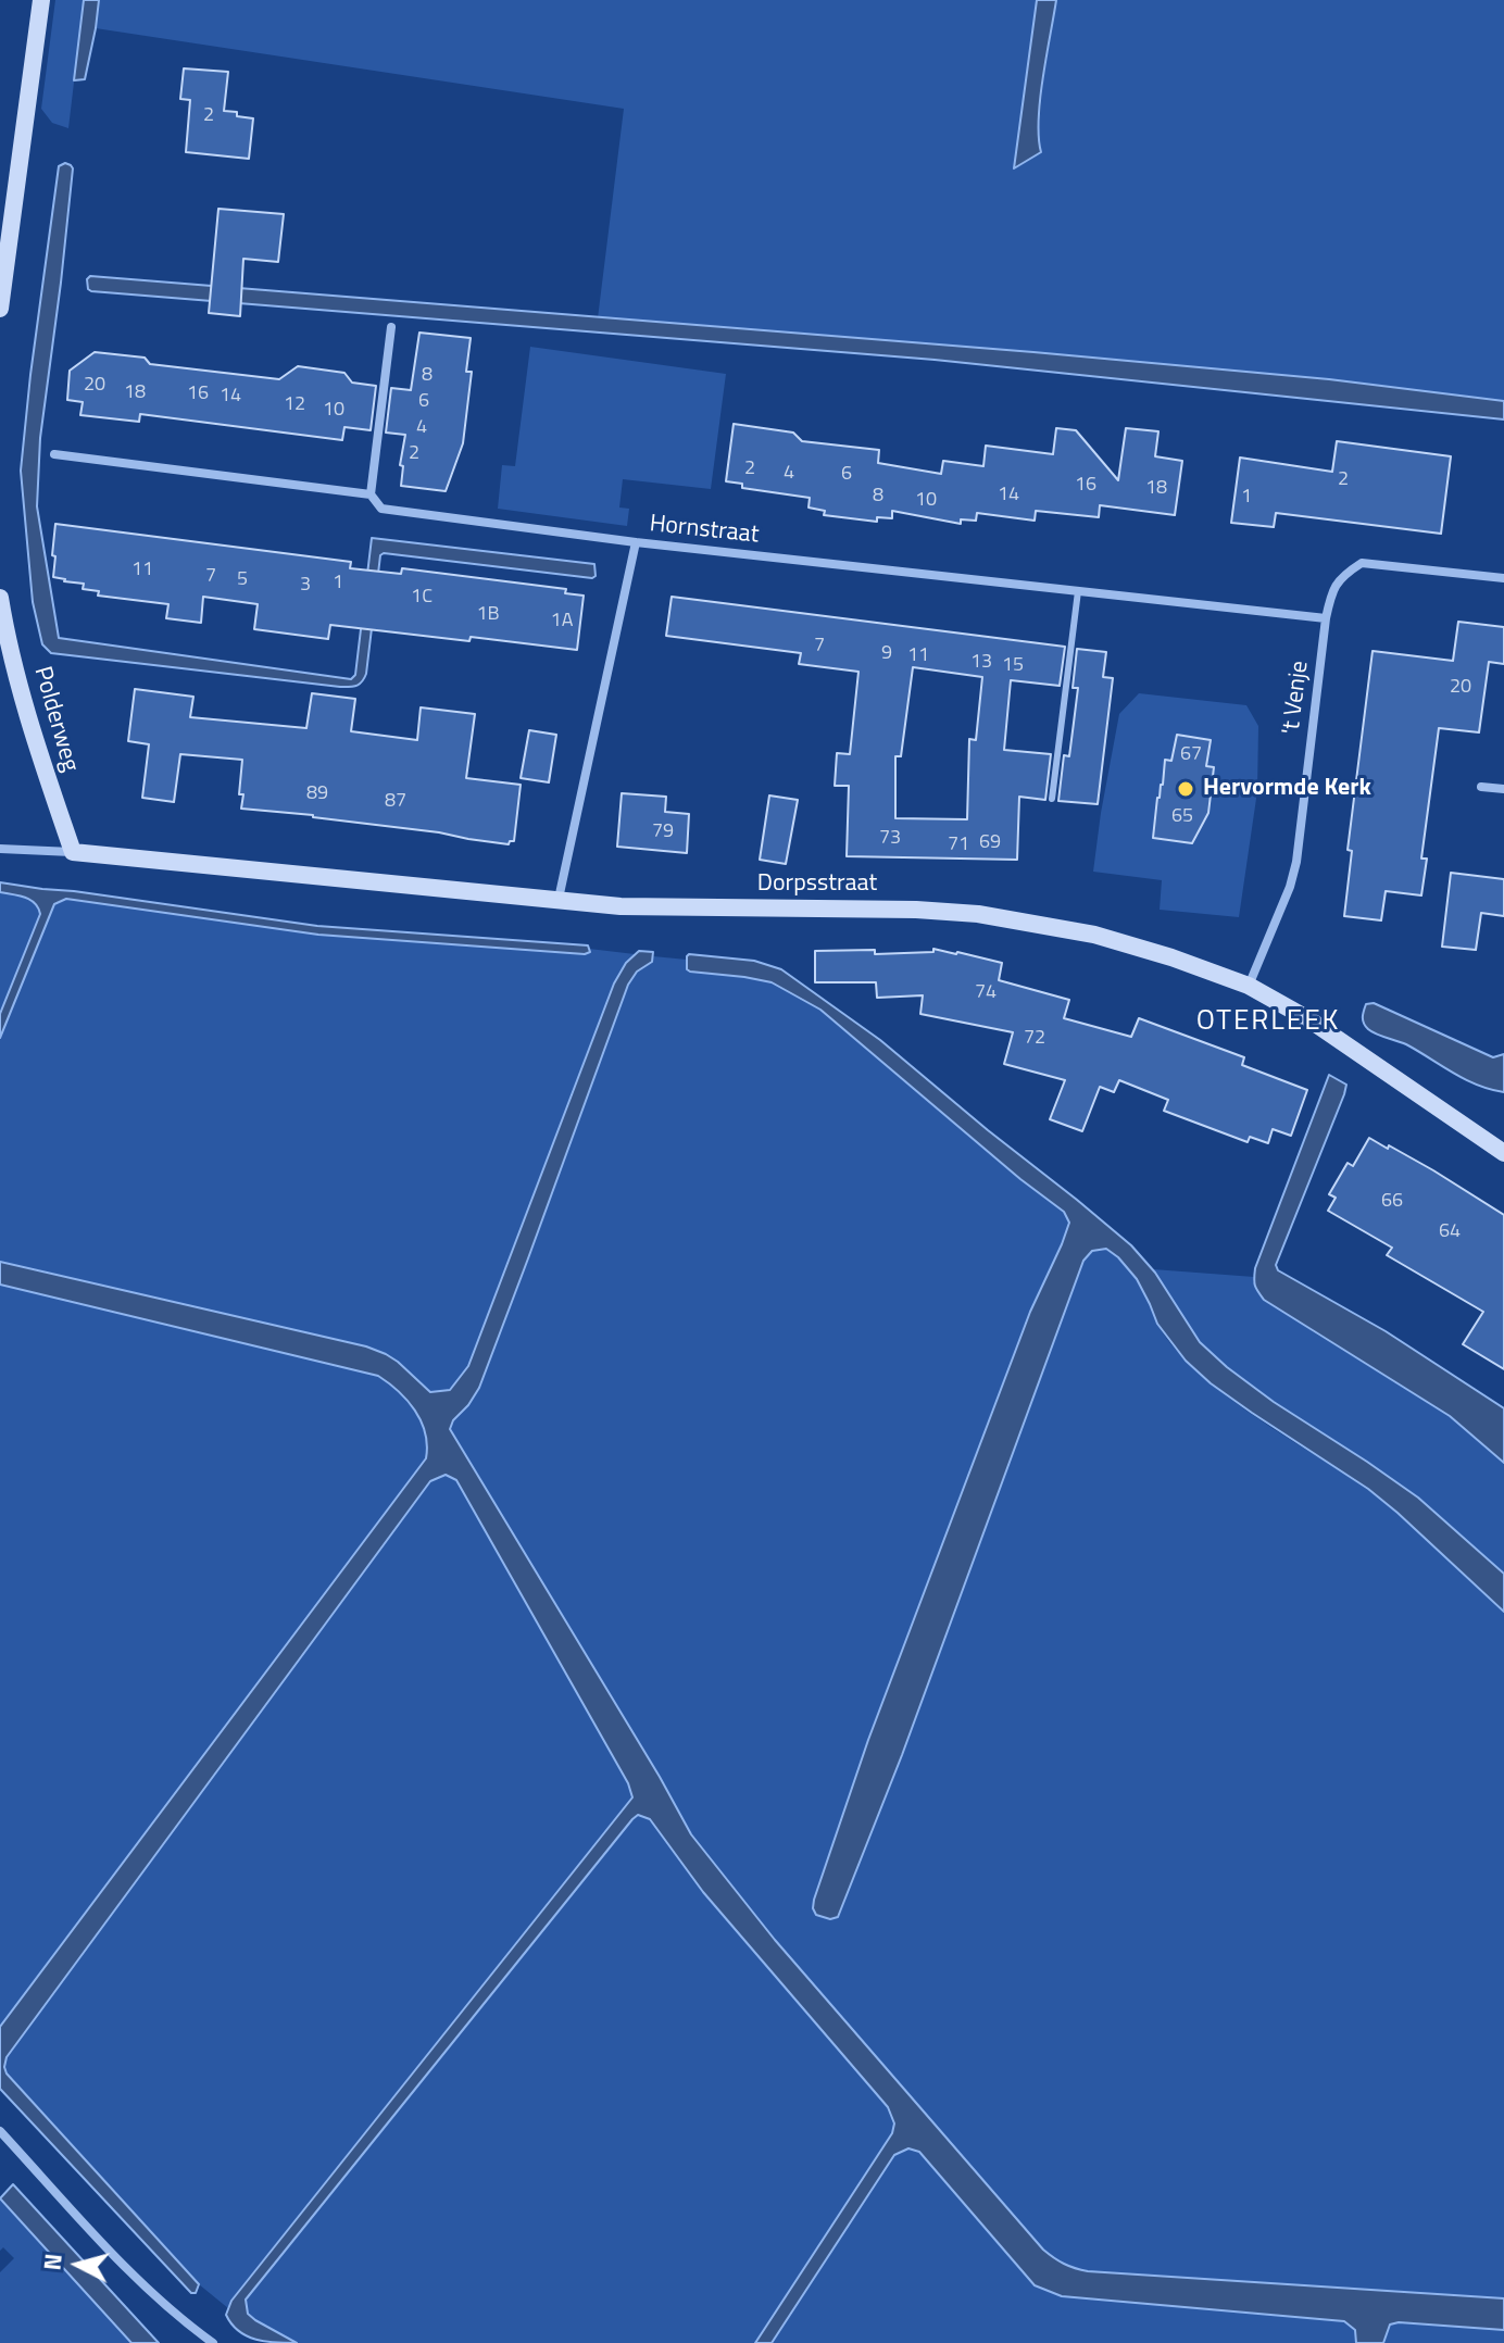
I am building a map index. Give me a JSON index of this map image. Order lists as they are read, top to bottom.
{
  "streets": {
    "street": [
      "Hornstraat",
      "'t Venje",
      "Polderweg",
      "Dorpsstraat"
    ]
  },
  "crossings": [
    ["Hornstraat", "'t Venje"],
    ["Hornstraat", "Dorpsstraat"],
    ["'t Venje", "Dorpsstraat"],
    ["Polderweg", "Dorpsstraat"]
  ],
  "districts": ["OTERLEEK"],
  "places": ["Hervormde Kerk"],
  "house_numbers": [
    "2",
    "8",
    "20",
    "18",
    "16",
    "14",
    "6",
    "12",
    "10",
    "4",
    "2",
    "2",
    "4",
    "6",
    "2",
    "16",
    "18",
    "14",
    "8",
    "1",
    "10",
    "11",
    "7",
    "5",
    "1",
    "3",
    "1C",
    "1B",
    "1A",
    "7",
    "9",
    "11",
    "13",
    "15",
    "20",
    "67",
    "89",
    "87",
    "65",
    "79",
    "73",
    "69",
    "71",
    "74",
    "72",
    "66",
    "64"
  ],
  "north": "left"
}
